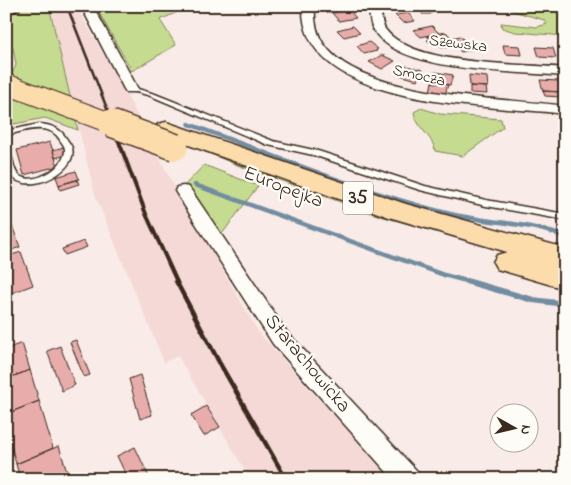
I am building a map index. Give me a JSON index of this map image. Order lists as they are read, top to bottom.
{
  "streets": {
    "main road": ["Europejka", "35"],
    "street": ["Szewska", "Smocza", "Starachowicka"]
  },
  "north": "right"
}
